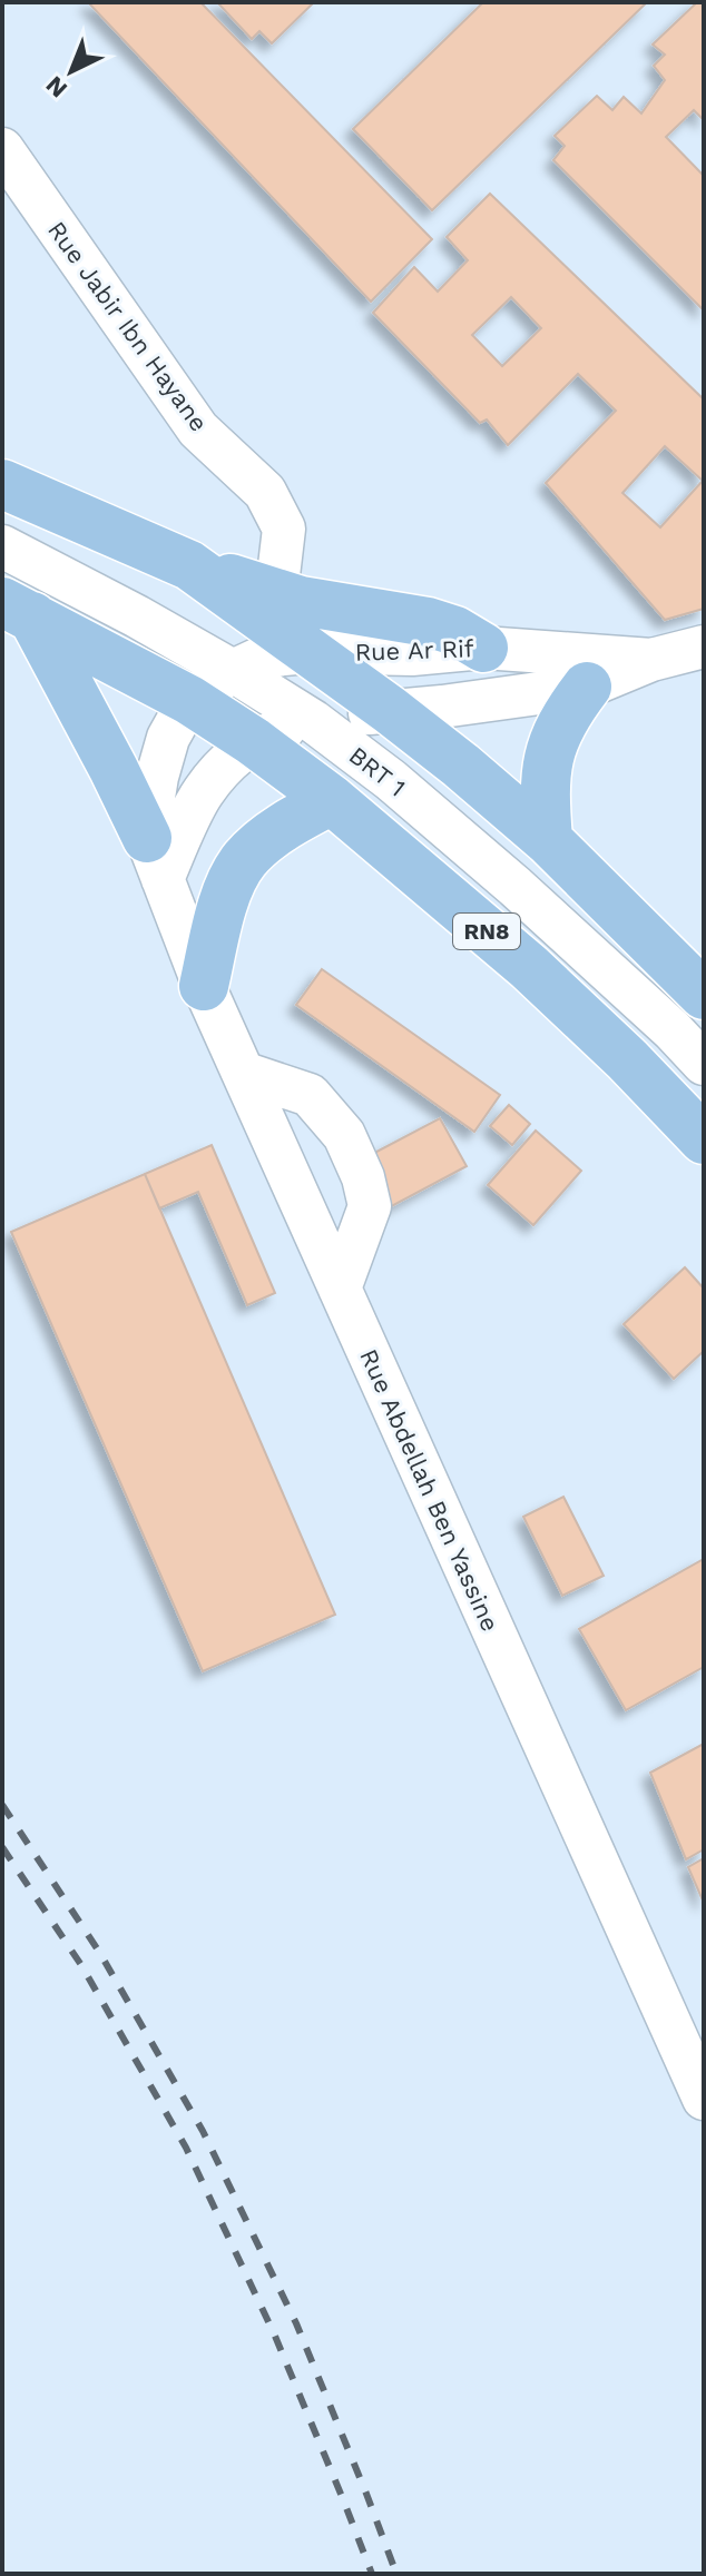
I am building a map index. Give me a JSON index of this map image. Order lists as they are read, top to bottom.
{
  "streets": {
    "main road": ["RN8"],
    "street": [
      "Rue Jabir Ibn Hayane",
      "Rue Ar Rif",
      "BRT 1",
      "Rue Abdellah Ben Yassine"
    ]
  },
  "crossings": [
    ["Rue Ar Rif", "BRT 1"],
    ["Rue Ar Rif", "RN8"]
  ],
  "north": "bottom left"
}
